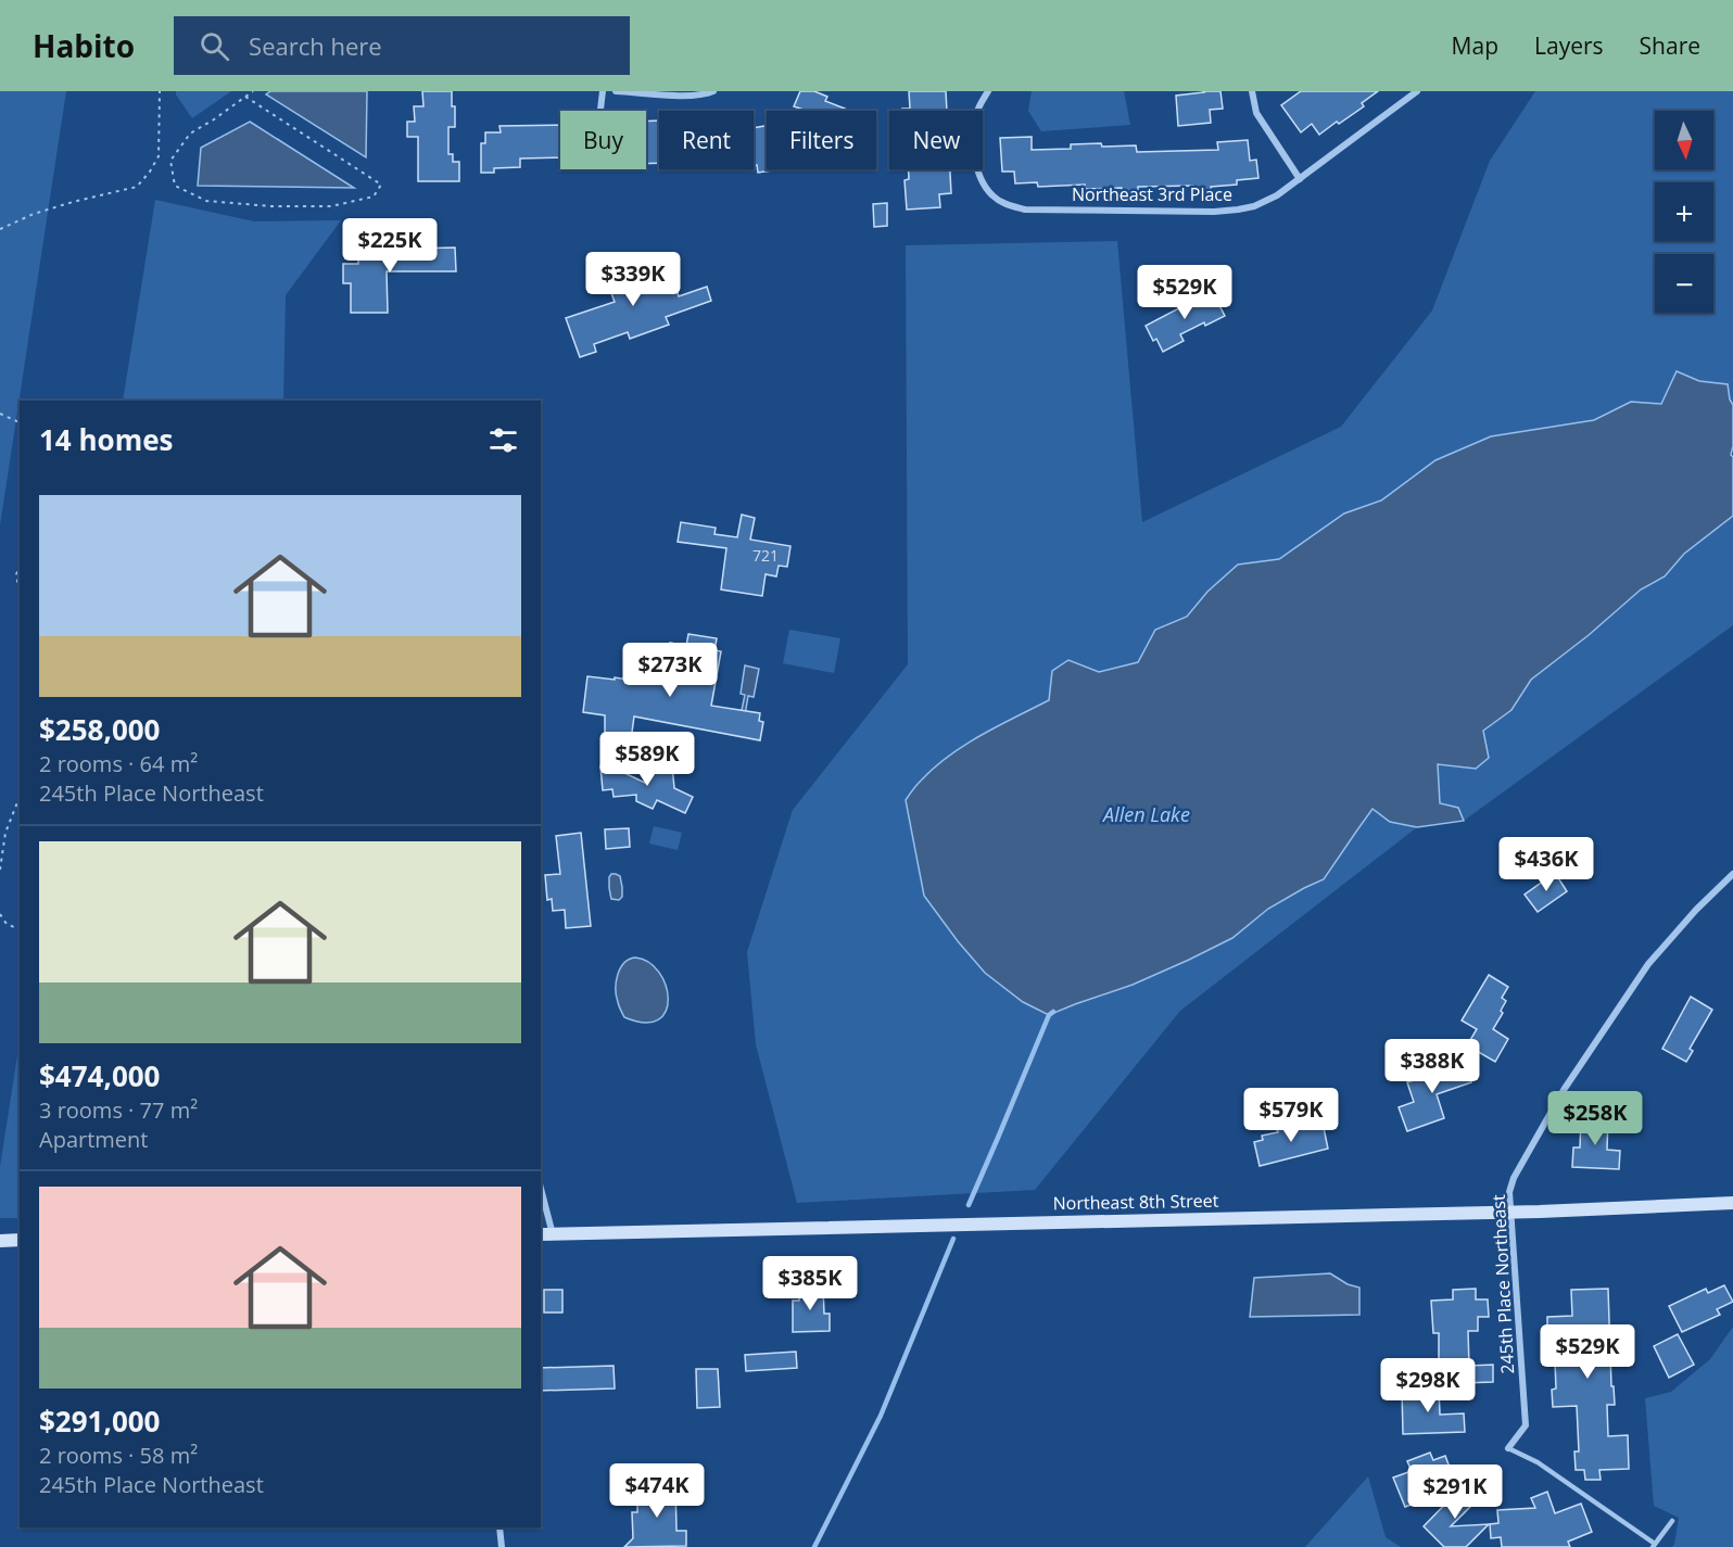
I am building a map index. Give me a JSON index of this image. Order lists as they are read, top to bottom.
{
  "streets": {
    "street": ["Northeast 3rd Place", "Northeast 8th Street", "245th Place Northeast"]
  },
  "crossings": [
    ["Northeast 8th Street", "245th Place Northeast"]
  ],
  "water": ["Allen Lake"],
  "house_numbers": ["721"],
  "north": "bottom",
  "page": {
    "header": "Habito",
    "search": "Search here",
    "nav": ["Map", "Layers", "Share"],
    "map_buttons": ["+", "−"],
    "chip": [
      "Buy",
      "Rent",
      "Filters",
      "New"
    ],
    "price": [
      "$225K",
      "$339K",
      "$529K",
      "$273K",
      "$589K",
      "$436K",
      "$388K",
      "$579K",
      "$258K",
      "$385K",
      "$529K",
      "$298K",
      "$474K",
      "$291K"
    ],
    "heading": "14 homes",
    "list": [
      {
        "name": "$258,000",
        "note": "2 rooms · 64 m² · 245th Place Northeast"
      },
      {
        "name": "$474,000",
        "note": "3 rooms · 77 m² · Apartment"
      },
      {
        "name": "$291,000",
        "note": "2 rooms · 58 m² · 245th Place Northeast"
      }
    ]
  }
}
